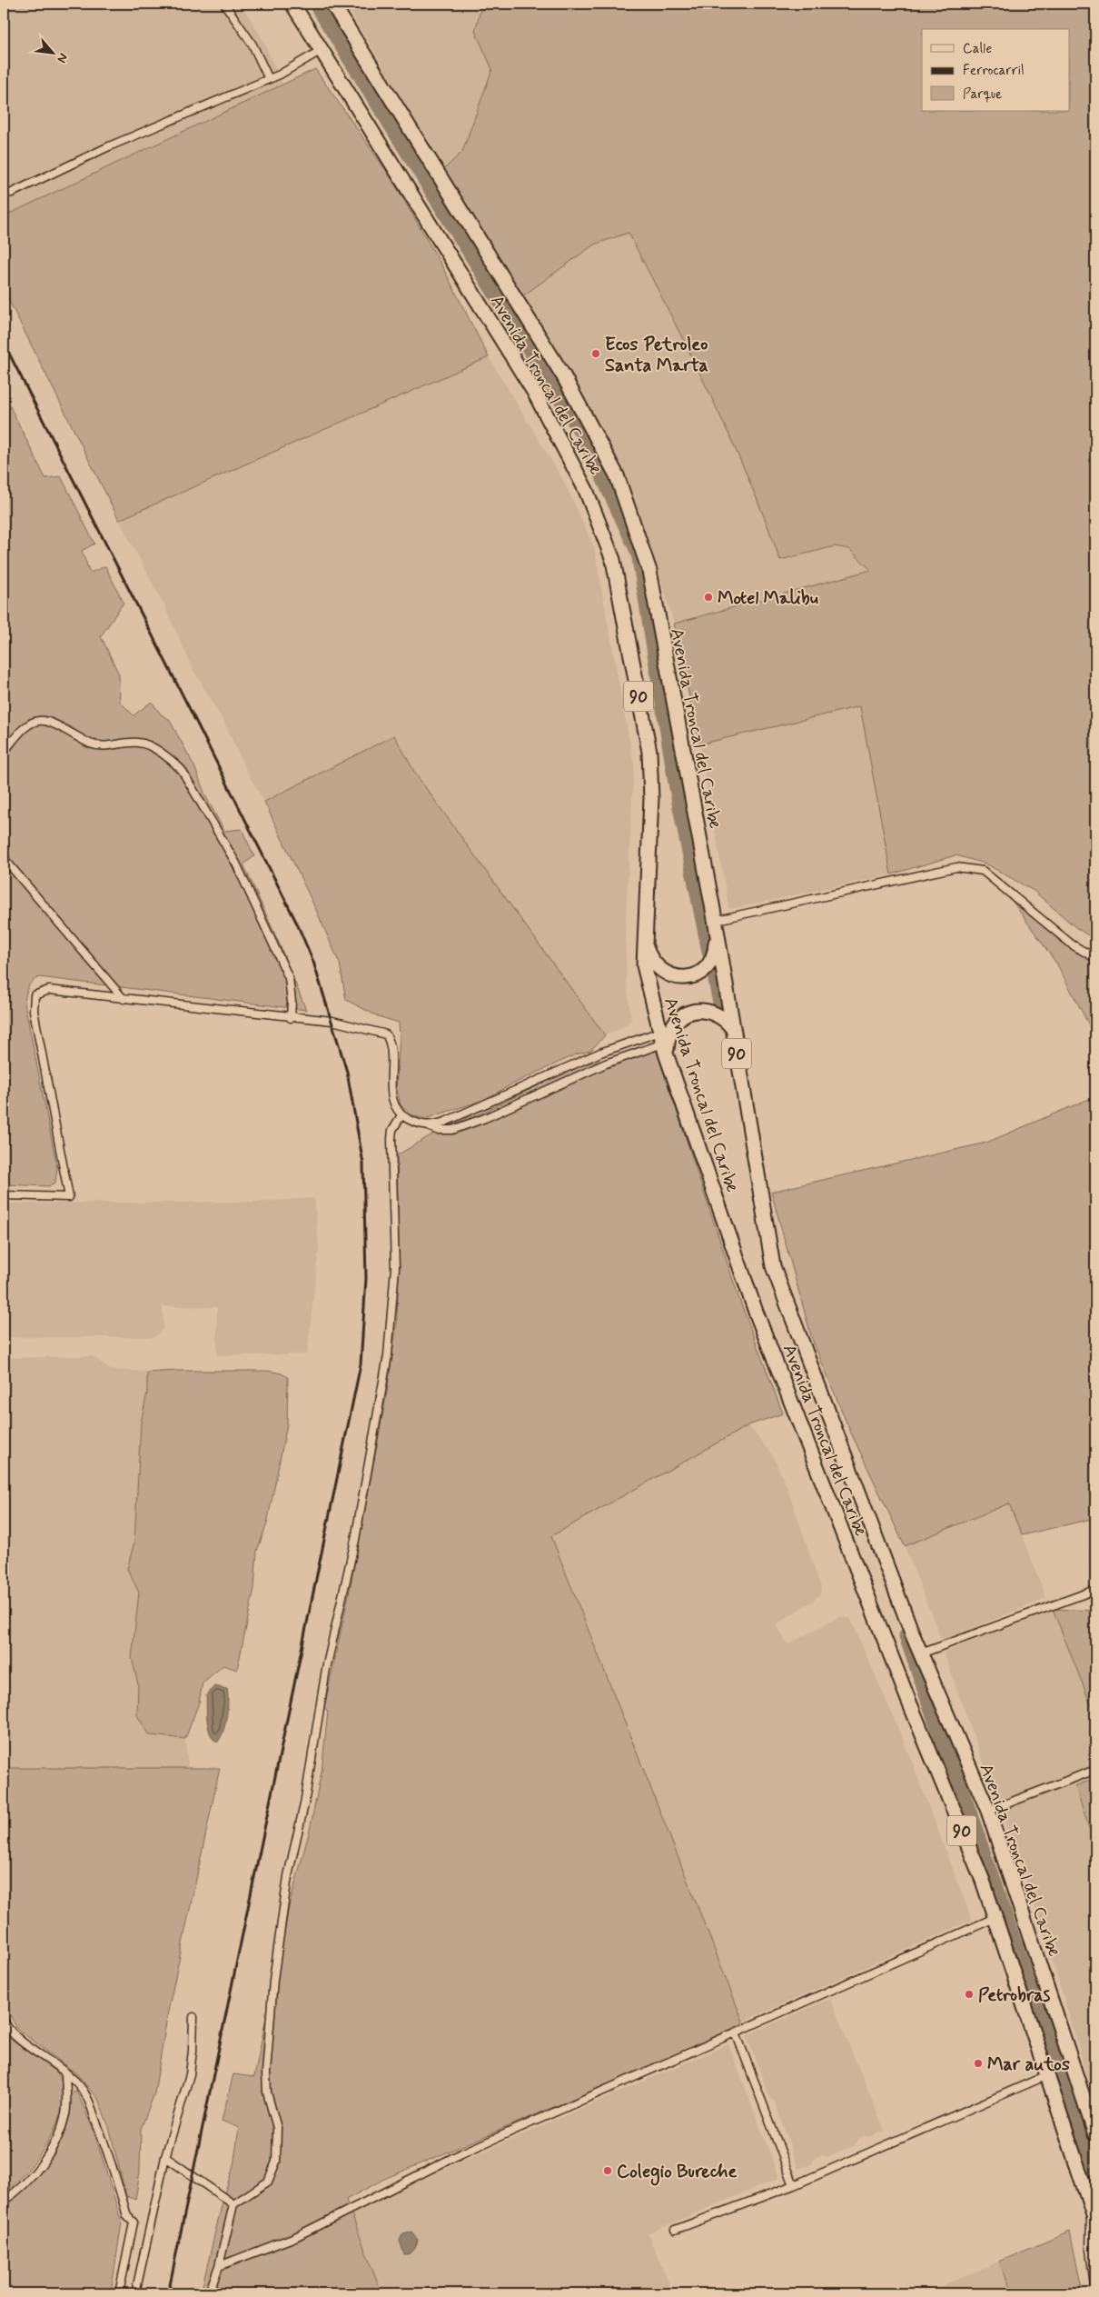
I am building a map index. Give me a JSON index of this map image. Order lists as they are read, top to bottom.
{
  "streets": {
    "highway": ["Avenida Troncal del Caribe", "90"]
  },
  "places": [
    "Ecos Petroleo Santa Marta",
    "Motel Malibu",
    "Petrobras",
    "Mar autos",
    "Colegio Bureche"
  ],
  "legend": ["Calle", "Ferrocarril", "Parque"],
  "north": "bottom right"
}
